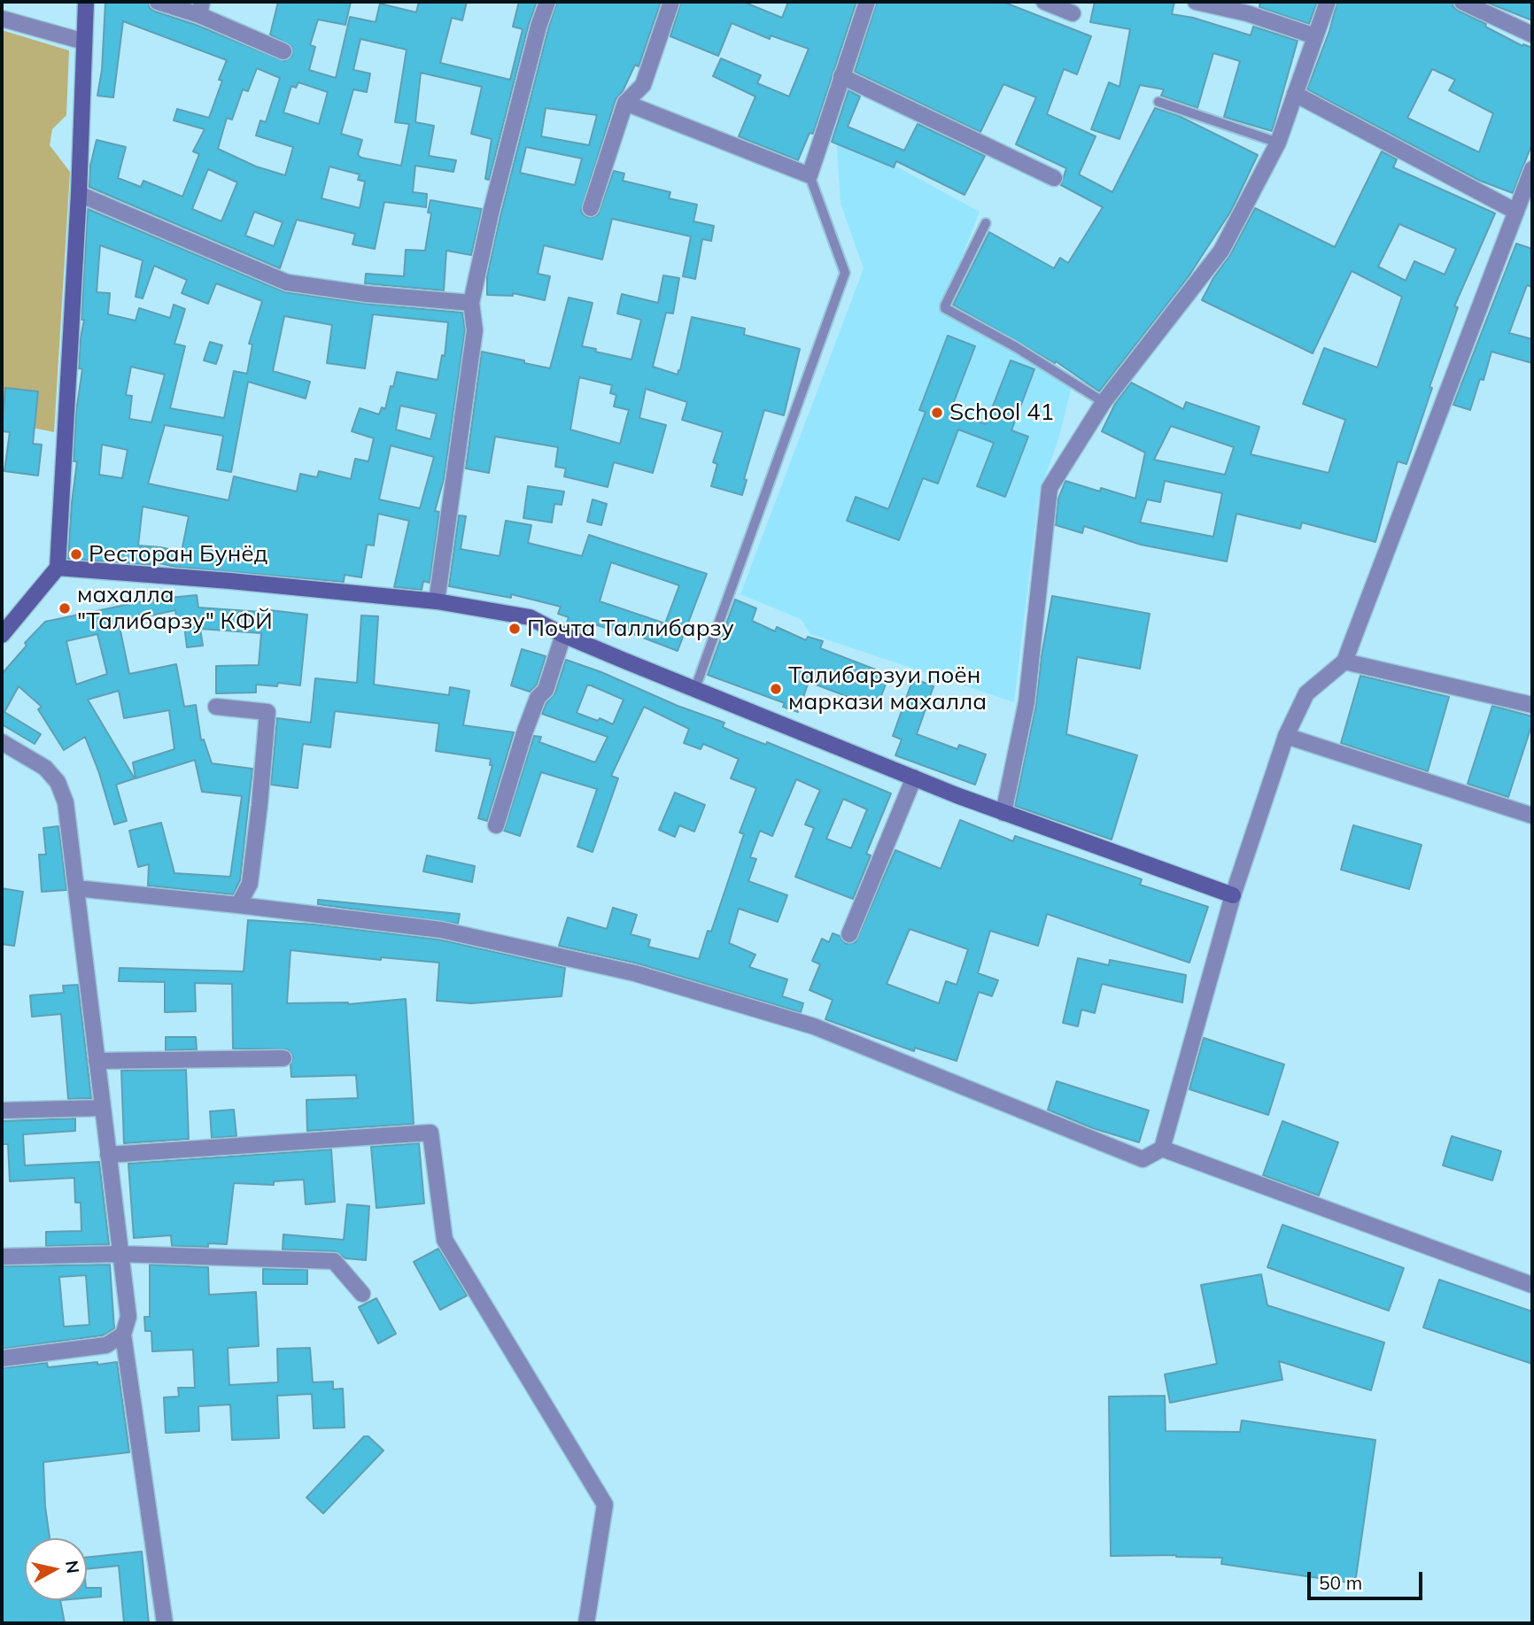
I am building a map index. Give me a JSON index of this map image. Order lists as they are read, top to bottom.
{
  "places": [
    "School 41",
    "Ресторан Бунёд",
    "махалла \"Талибарзу\" КФЙ",
    "Почта Таллибарзу",
    "Талибарзуи поён маркази махалла"
  ],
  "scale_bar": "50 m",
  "north": "right"
}
